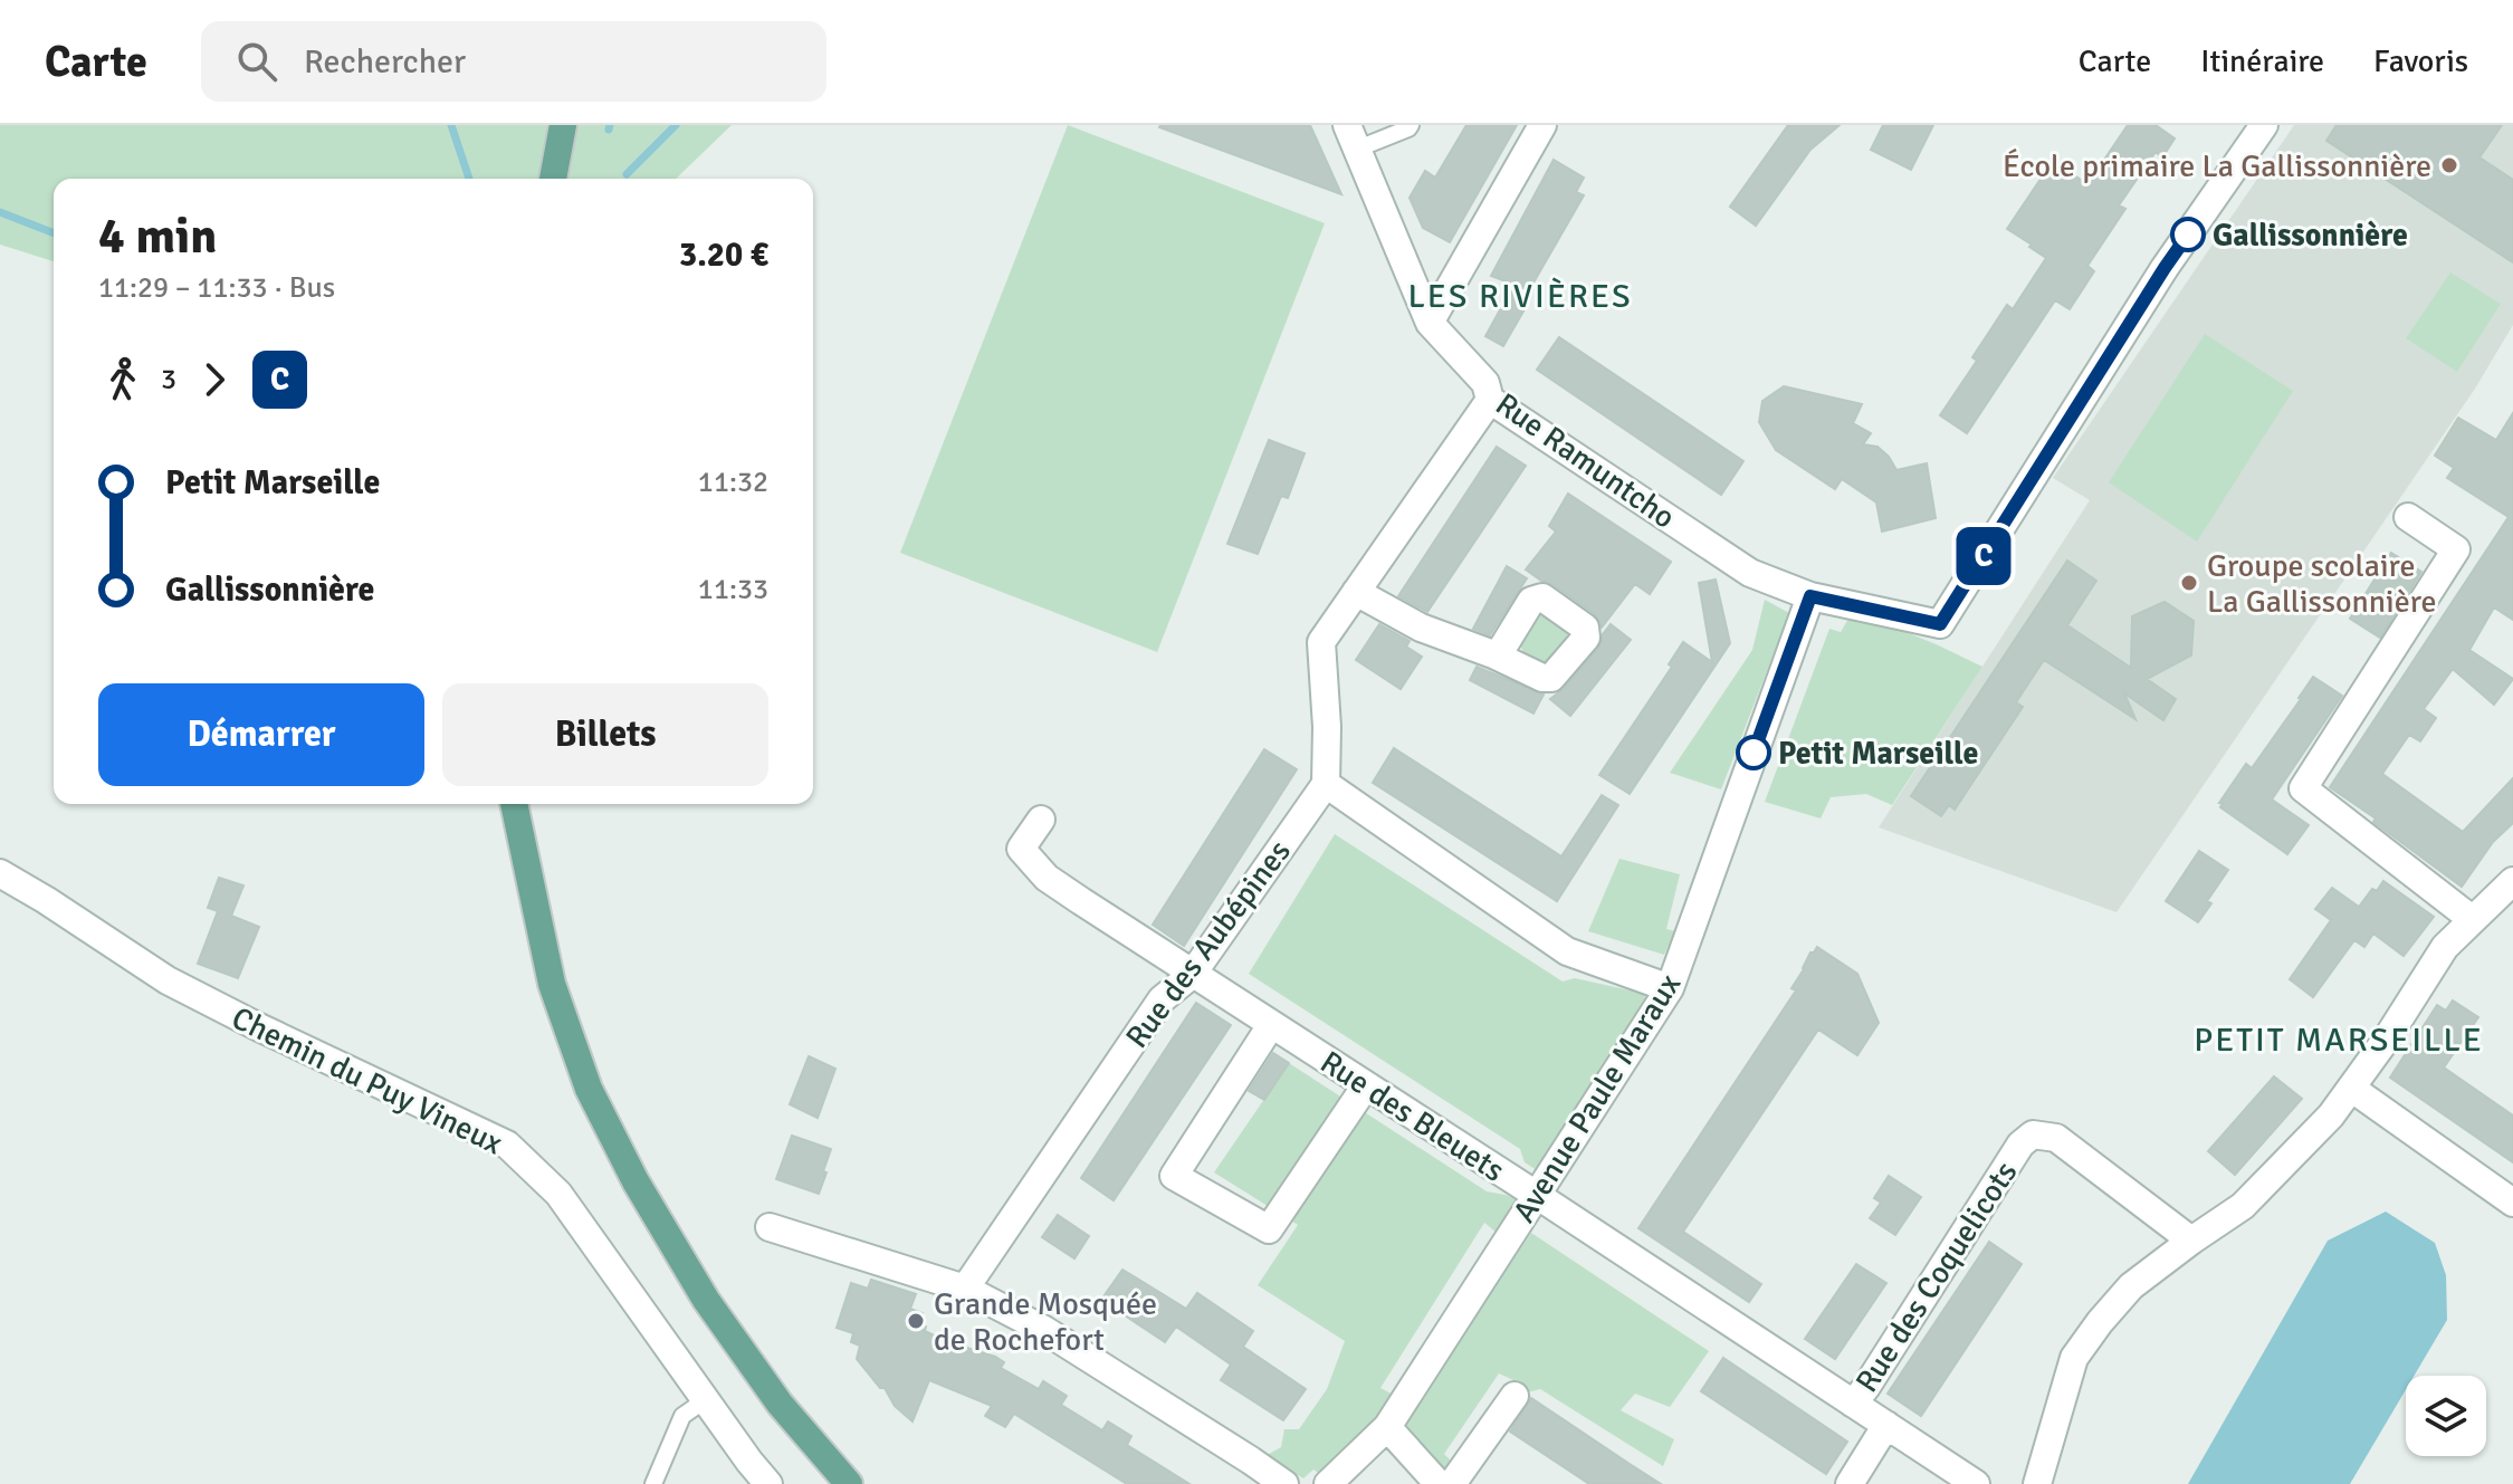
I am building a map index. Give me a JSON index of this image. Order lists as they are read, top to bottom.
{
  "streets": {
    "street": [
      "Rue Ramuntcho",
      "Rue des Aubépines",
      "Chemin du Puy Vineux",
      "Avenue Paule Maraux",
      "Rue des Bleuets",
      "Rue des Coquelicots"
    ]
  },
  "crossings": [
    ["Rue Ramuntcho", "Avenue Paule Maraux"],
    ["Rue des Aubépines", "Rue des Bleuets"],
    ["Avenue Paule Maraux", "Rue des Bleuets"],
    ["Rue des Bleuets", "Rue des Coquelicots"]
  ],
  "districts": ["LES RIVIÈRES", "PETIT MARSEILLE"],
  "places": [
    "École primaire La Gallissonnière",
    "Gallissonnière",
    "Groupe scolaire La Gallissonnière",
    "Petit Marseille",
    "Grande Mosquée de Rochefort"
  ],
  "lines": ["bus line C"],
  "page": {
    "header": "Carte",
    "search": "Rechercher",
    "nav": ["Carte", "Itinéraire", "Favoris"],
    "on_map": "C",
    "heading": ["4 min", "11:29 – 11:33 · Bus", "3.20 €"],
    "legs": ["3", "C"],
    "list": [
      {
        "name": "Petit Marseille",
        "value": "11:32"
      },
      {
        "name": "Gallissonnière",
        "value": "11:33"
      }
    ],
    "buttons": ["Démarrer", "Billets"]
  }
}
